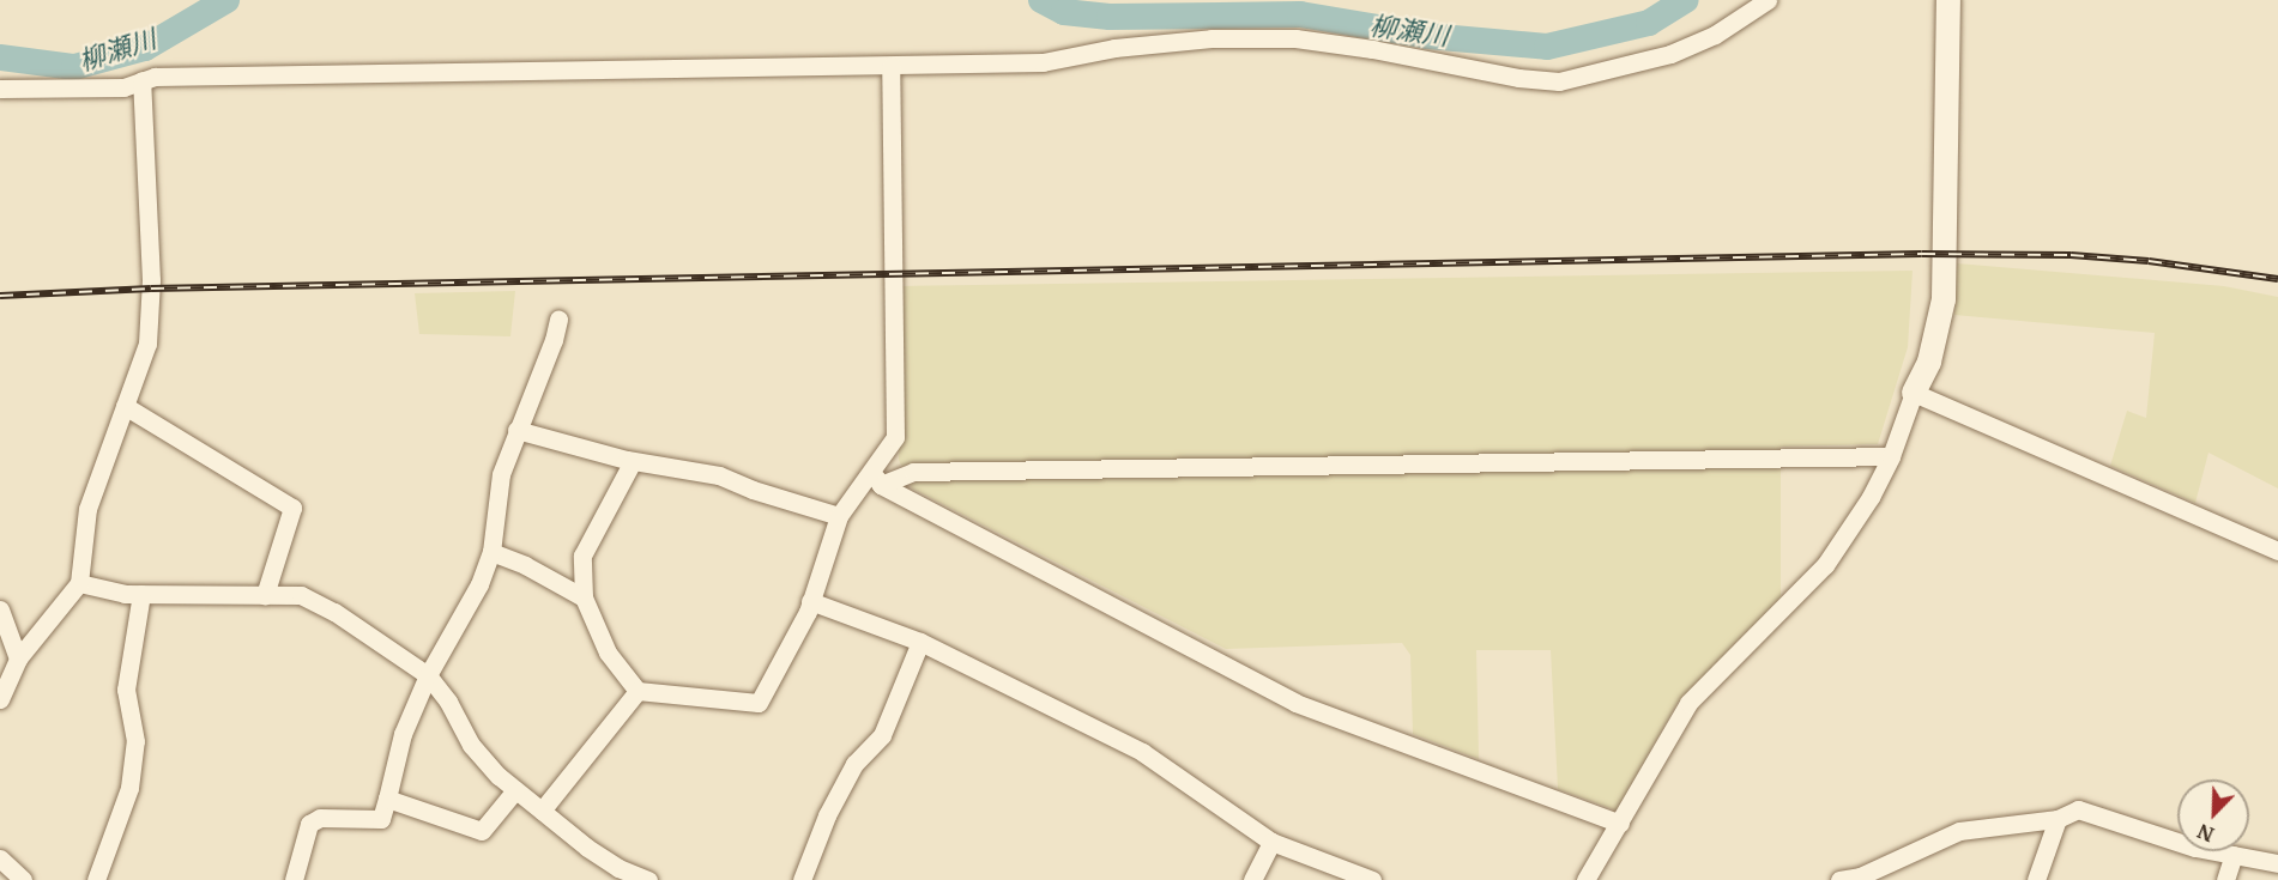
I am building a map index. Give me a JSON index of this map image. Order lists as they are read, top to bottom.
{
  "water": ["柳瀬川"],
  "north": "bottom left"
}
